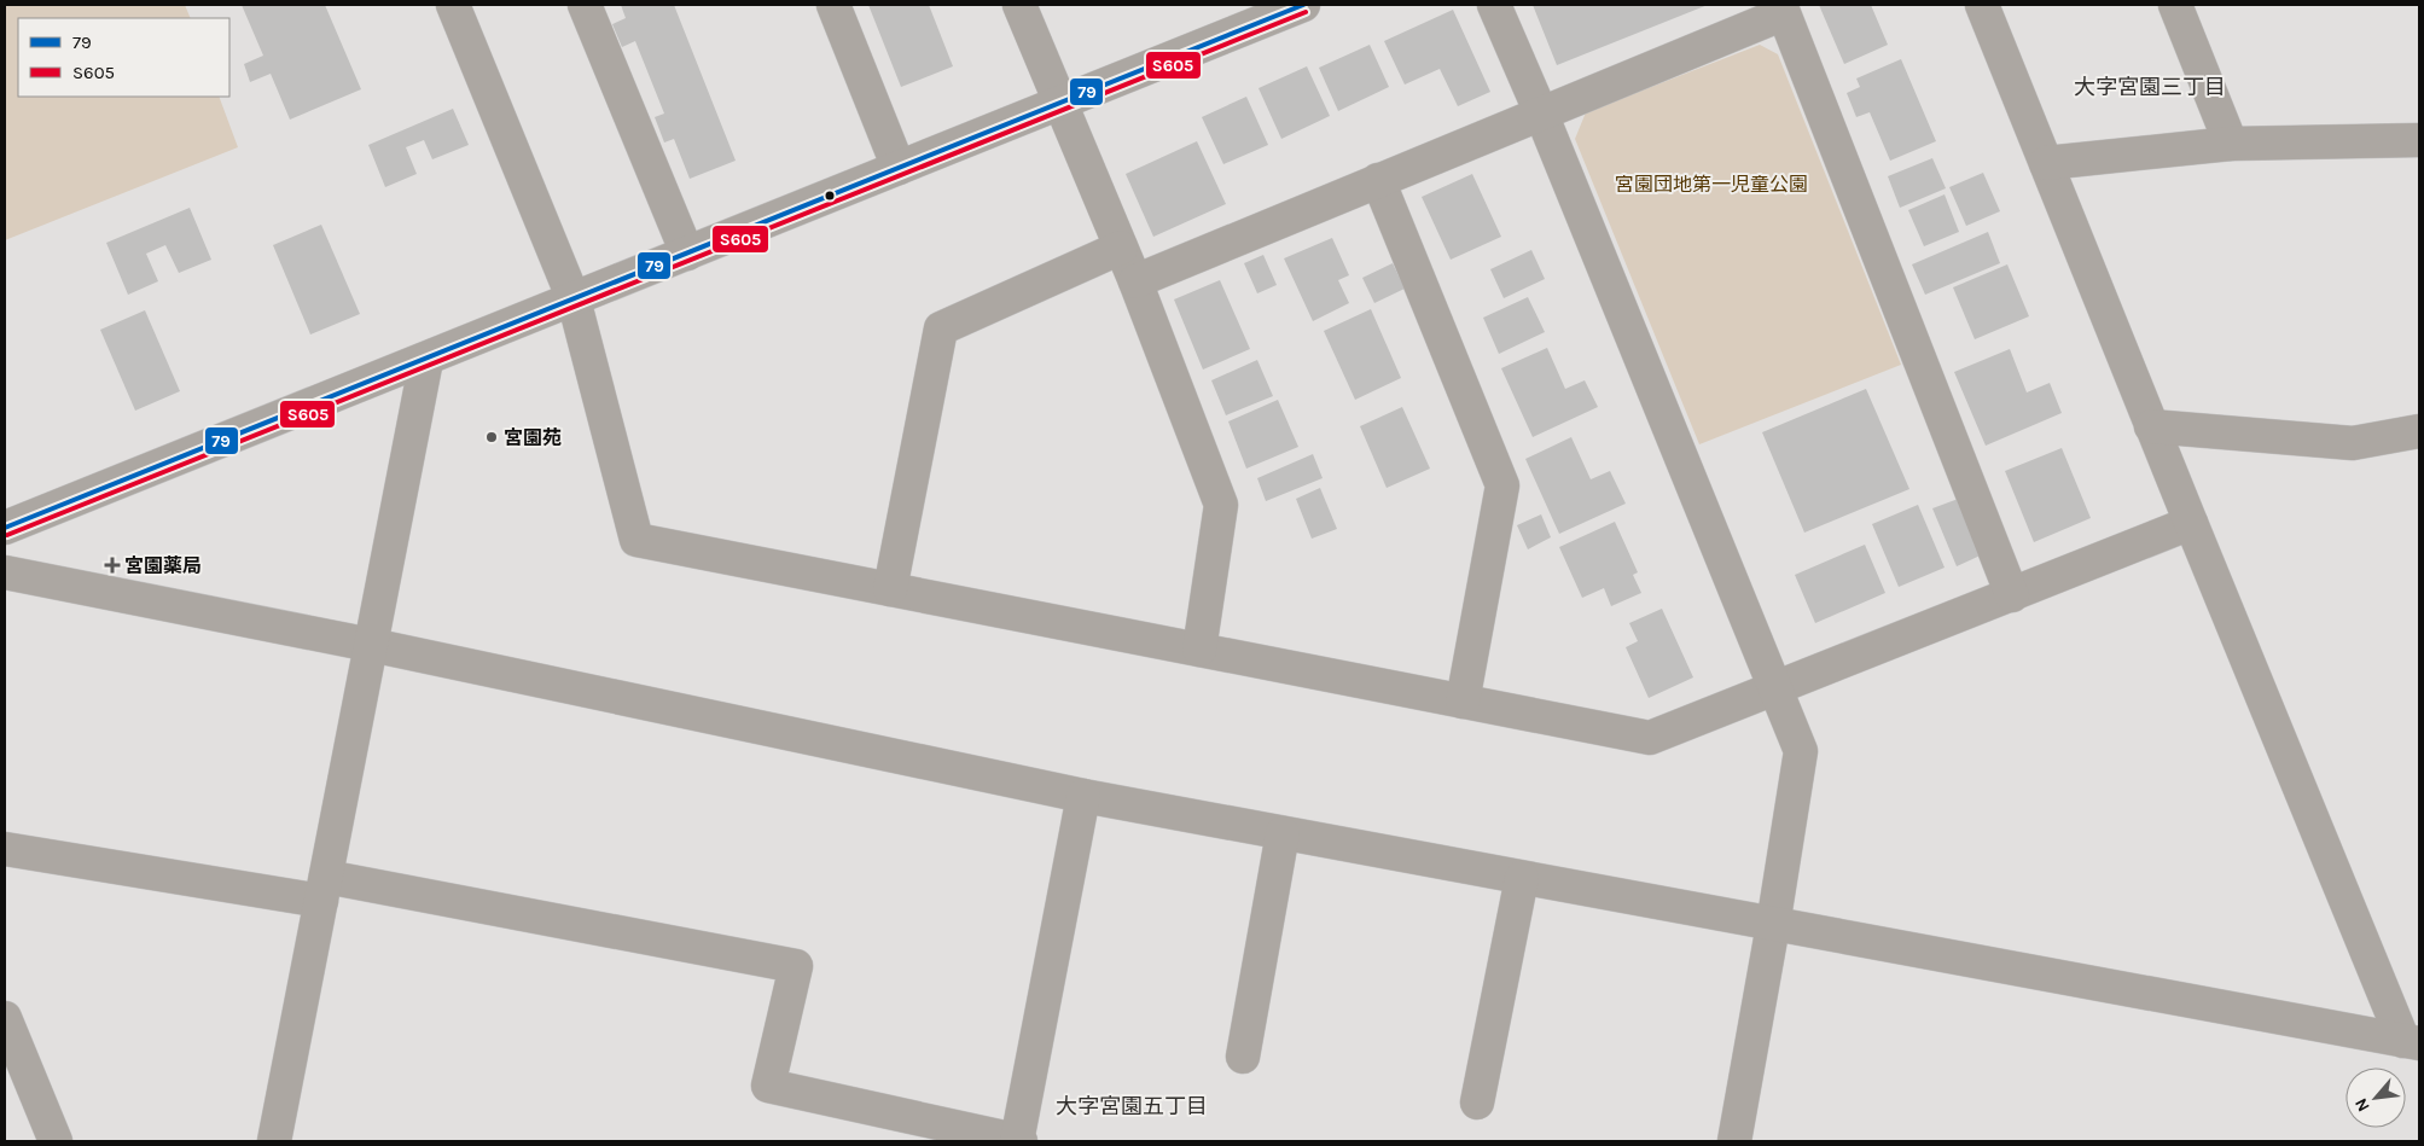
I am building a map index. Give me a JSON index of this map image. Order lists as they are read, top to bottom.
{
  "districts": ["大字宮園三丁目", "大字宮園五丁目"],
  "parks": ["宮園団地第一児童公園"],
  "places": {
    "other": ["宮園苑"],
    "health": ["宮園薬局"]
  },
  "lines": ["transit line 79", "transit line S605"],
  "legend": ["79", "S605"],
  "north": "bottom left"
}
